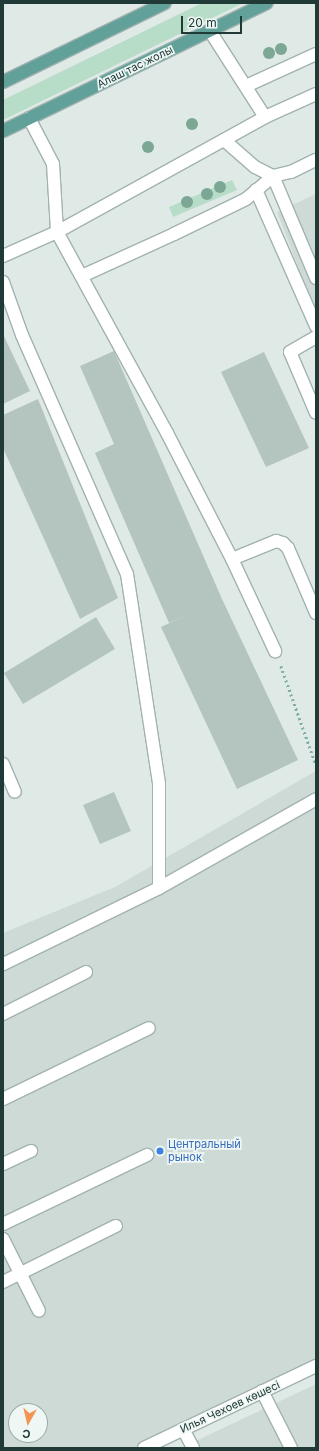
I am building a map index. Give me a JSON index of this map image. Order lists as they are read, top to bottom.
{
  "streets": {
    "main road": ["Алаш тас жолы"],
    "street": ["Илья Чехоев көшесі"]
  },
  "places": ["Центральный рынок"],
  "scale_bar": "20 m",
  "north": "bottom"
}
